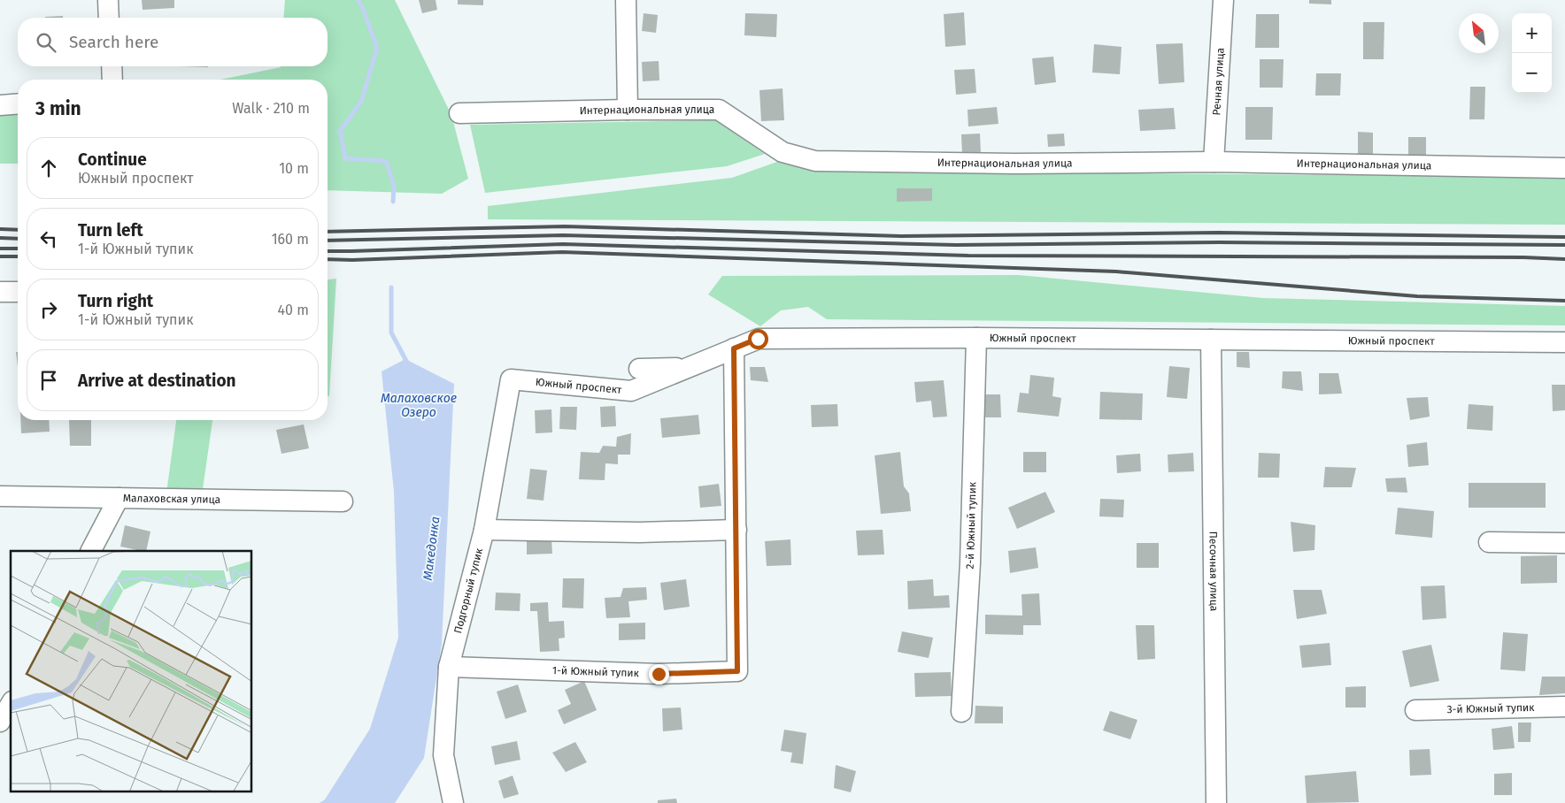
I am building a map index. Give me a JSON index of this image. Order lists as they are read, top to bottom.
{
  "streets": {
    "street": [
      "Речная улица",
      "Интернациональная улица",
      "Южный проспект",
      "Малаховская улица",
      "2-й Южный тупик",
      "Песочная улица",
      "Подгорный тупик",
      "1-й Южный тупик",
      "3-й Южный тупик"
    ]
  },
  "crossings": [
    ["Речная улица", "Интернациональная улица"],
    ["Южный проспект", "2-й Южный тупик"],
    ["Южный проспект", "Песочная улица"],
    ["Южный проспект", "Подгорный тупик"],
    ["Южный проспект", "1-й Южный тупик"],
    ["Подгорный тупик", "1-й Южный тупик"]
  ],
  "water": ["Малаховское Озеро", "Македонка"],
  "north": "top left",
  "page": {
    "map_buttons": ["+", "−"],
    "search": "Search here",
    "heading": ["3 min", "Walk · 210 m"],
    "list": [
      ["Continue", "Южный проспект", "10 m"],
      ["Turn left", "1-й Южный тупик", "160 m"],
      ["Turn right", "1-й Южный тупик", "40 m"],
      "Arrive at destination"
    ]
  }
}
